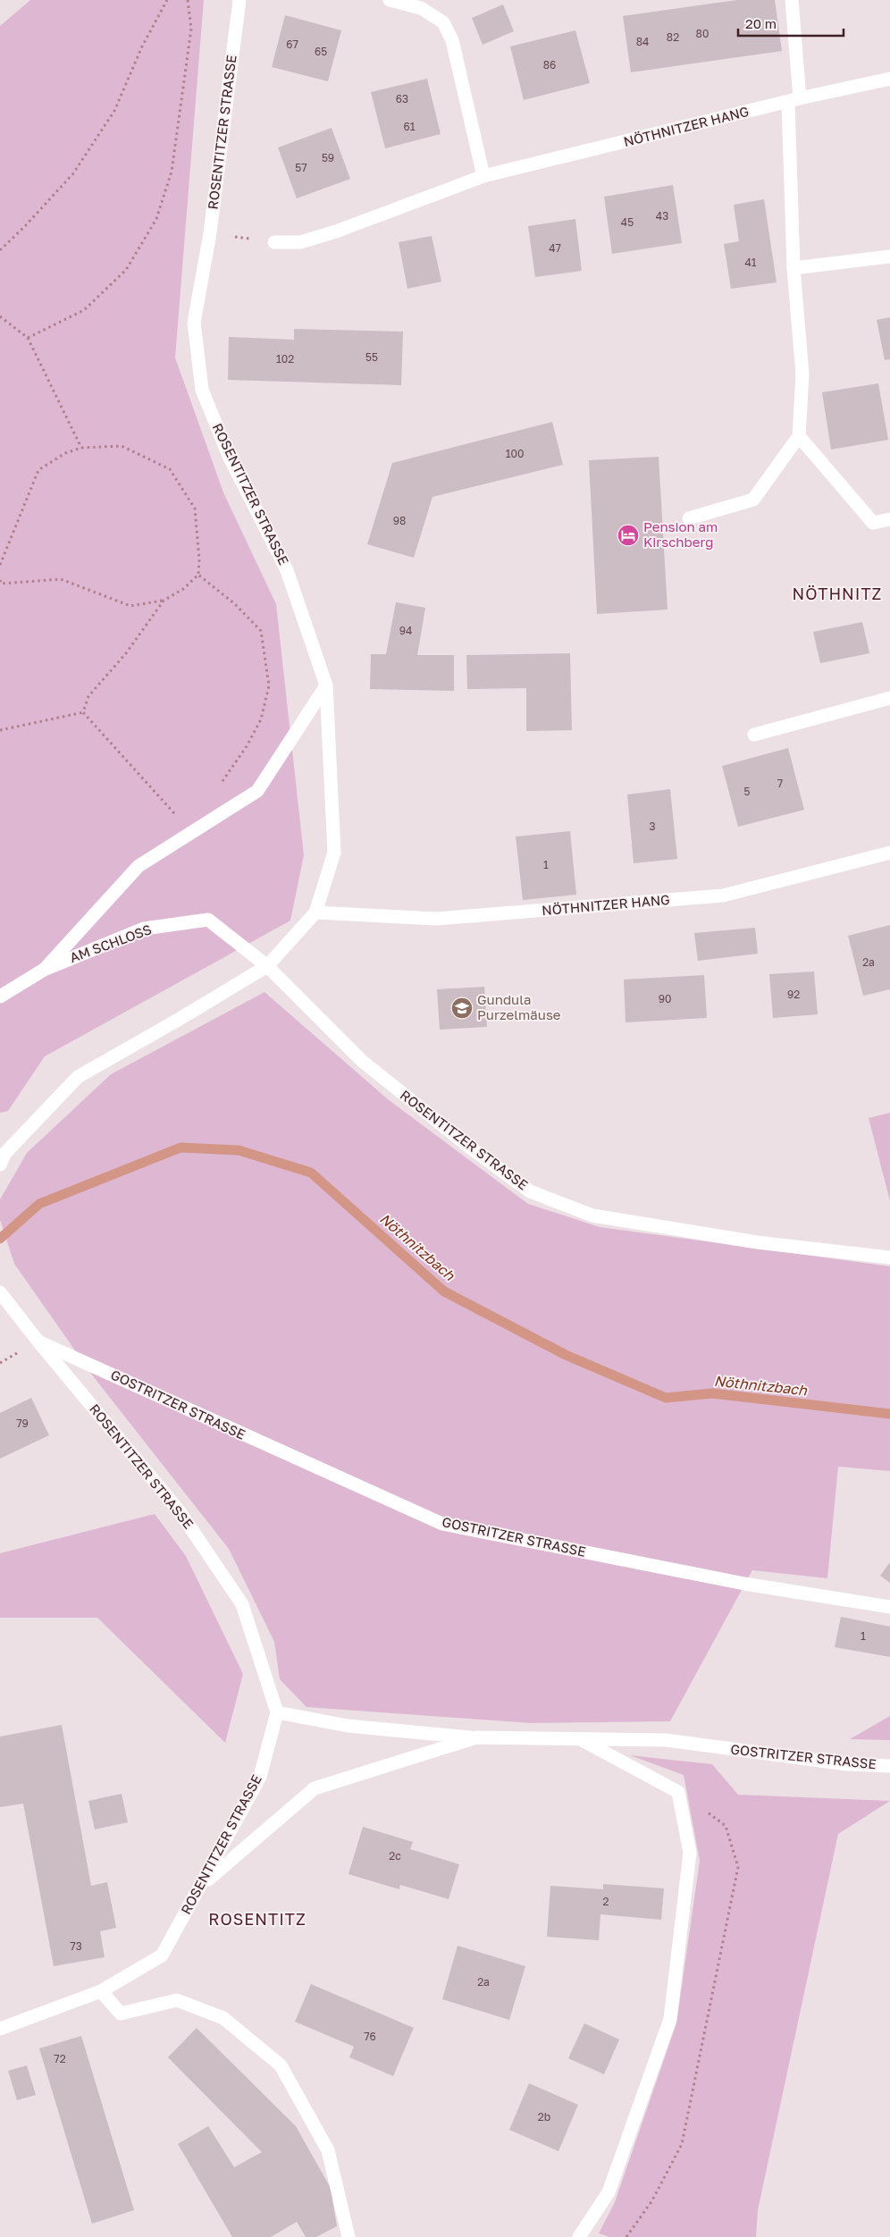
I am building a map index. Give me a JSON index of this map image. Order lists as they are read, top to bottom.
{
  "streets": {
    "street": [
      "NÖTHNITZER HANG",
      "ROSENTITZER STRASSE",
      "AM SCHLOSS",
      "GOSTRITZER STRASSE"
    ]
  },
  "crossings": [
    ["NÖTHNITZER HANG", "ROSENTITZER STRASSE"],
    ["ROSENTITZER STRASSE", "AM SCHLOSS"],
    ["ROSENTITZER STRASSE", "GOSTRITZER STRASSE"]
  ],
  "districts": ["NÖTHNITZ", "ROSENTITZ"],
  "water": ["Nöthnitzbach"],
  "places": {
    "hotel": ["Pension am Kirschberg"],
    "school or university": ["Gundula Purzelmäuse"]
  },
  "house_numbers": [
    "80",
    "82",
    "84",
    "67",
    "65",
    "86",
    "63",
    "61",
    "59",
    "57",
    "43",
    "45",
    "47",
    "41",
    "55",
    "102",
    "100",
    "98",
    "94",
    "7",
    "5",
    "3",
    "1",
    "2a",
    "92",
    "90",
    "79",
    "1",
    "2c",
    "2",
    "73",
    "2a",
    "76",
    "72",
    "2b"
  ],
  "scale_bar": "20 m"
}
